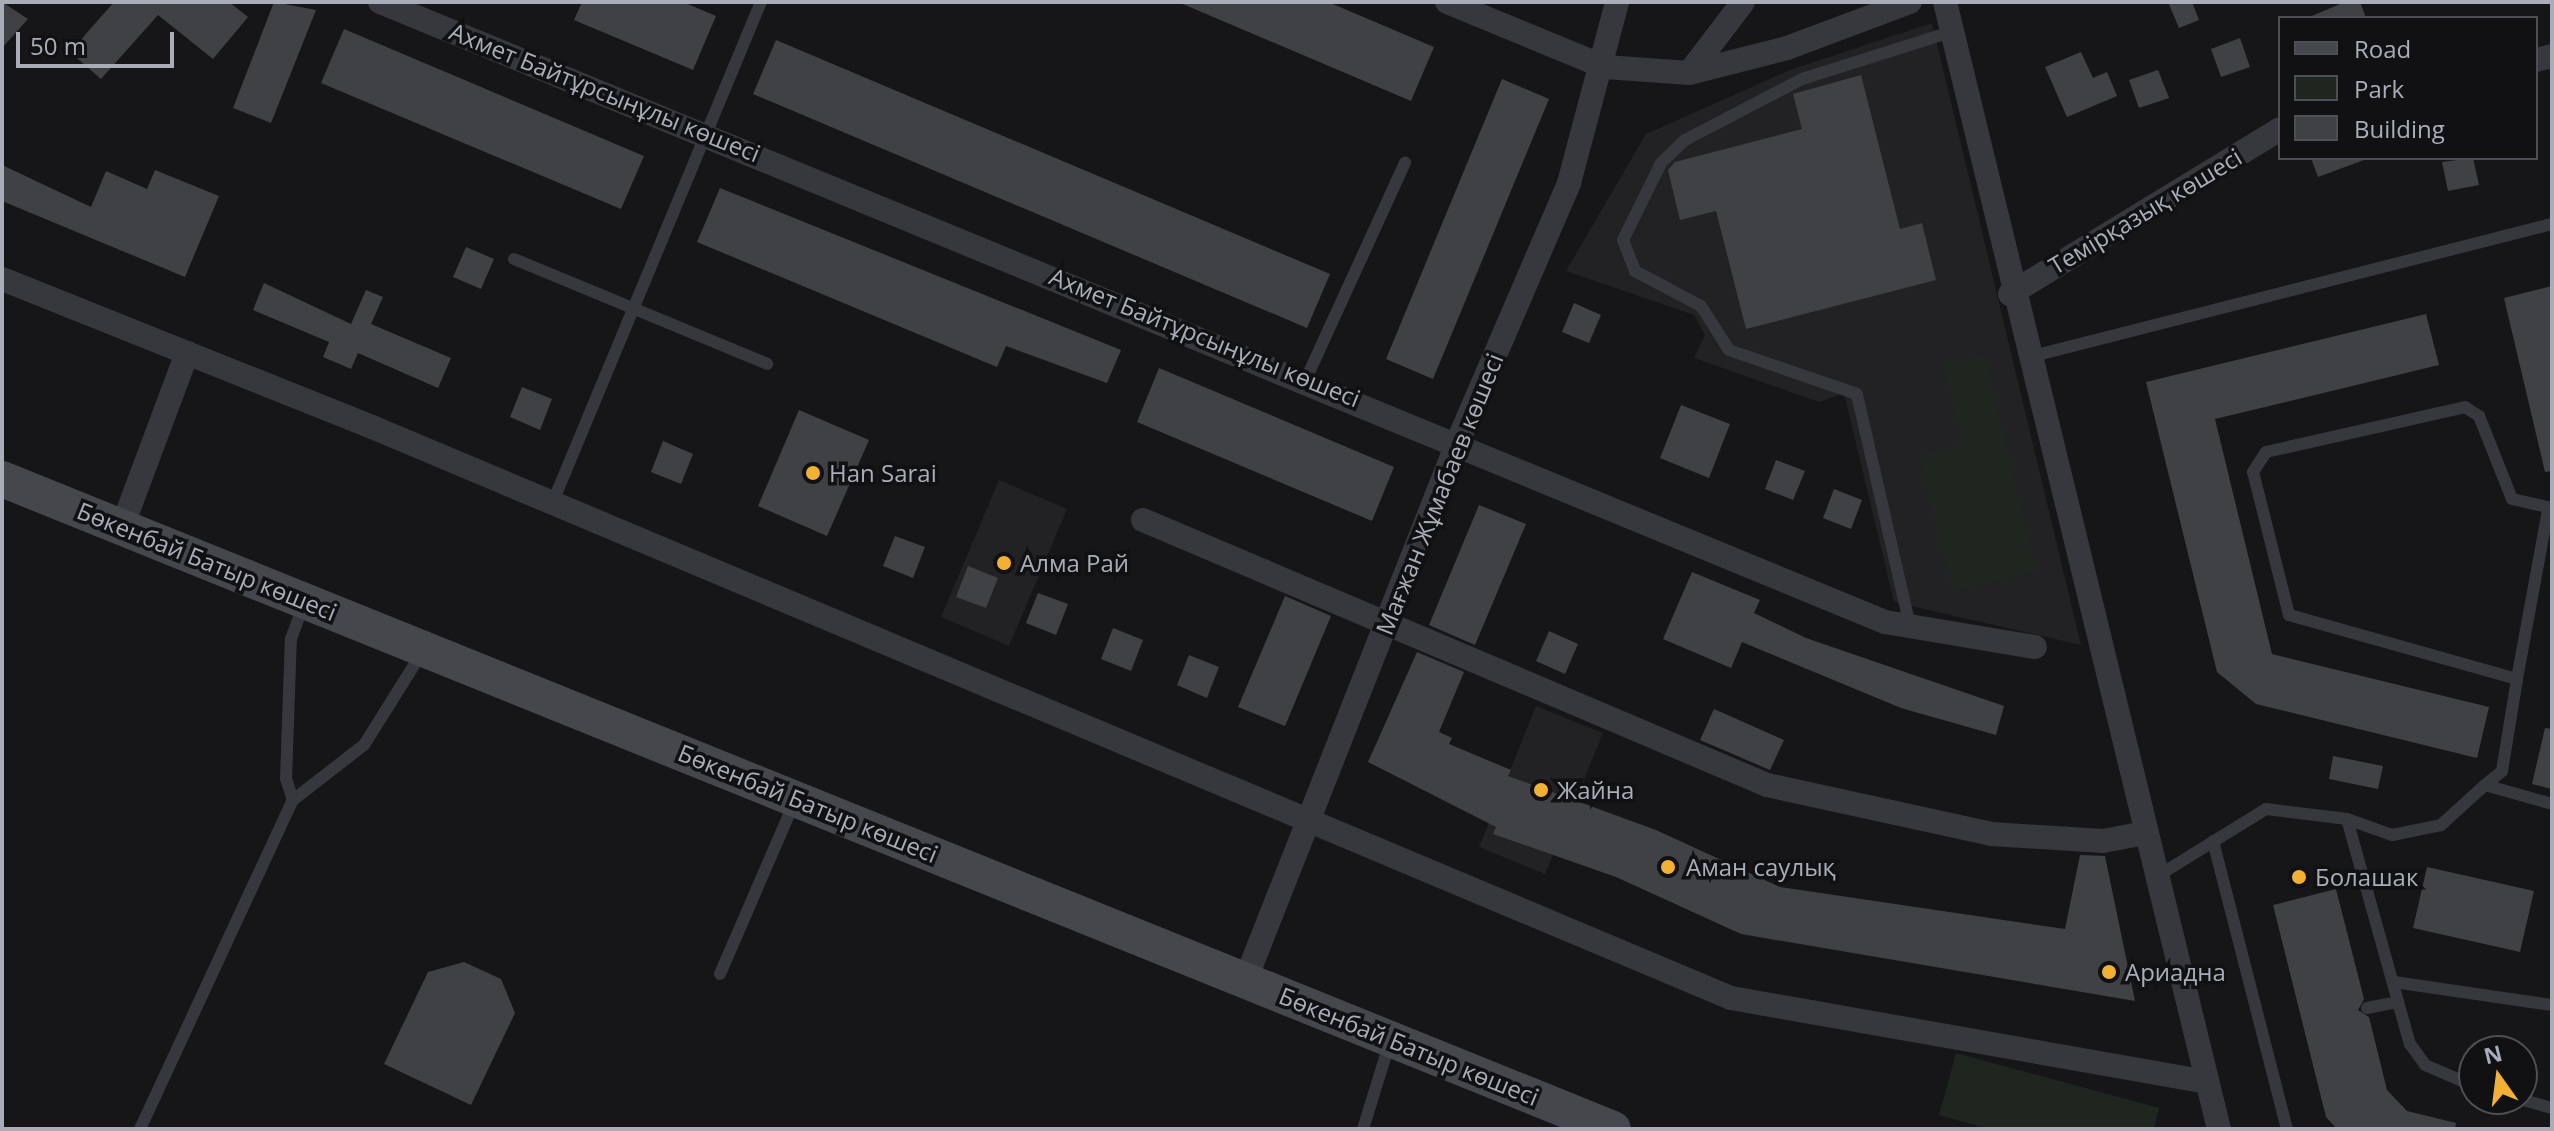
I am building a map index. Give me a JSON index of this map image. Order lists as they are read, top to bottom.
{
  "streets": {
    "main road": ["Бөкенбай Батыр көшесі"],
    "street": ["Ахмет Байтұрсынұлы көшесі", "Темірқазық көшесі", "Мағжан Жұмабаев көшесі"]
  },
  "crossings": [
    ["Ахмет Байтұрсынұлы көшесі", "Мағжан Жұмабаев көшесі"],
    ["Мағжан Жұмабаев көшесі", "Бөкенбай Батыр көшесі"]
  ],
  "places": [
    "Han Sarai",
    "Алма Рай",
    "Жайна",
    "Аман саулық",
    "Болашак",
    "Ариадна"
  ],
  "legend": ["Road", "Park", "Building"],
  "scale_bar": "50 m",
  "north": "top"
}
